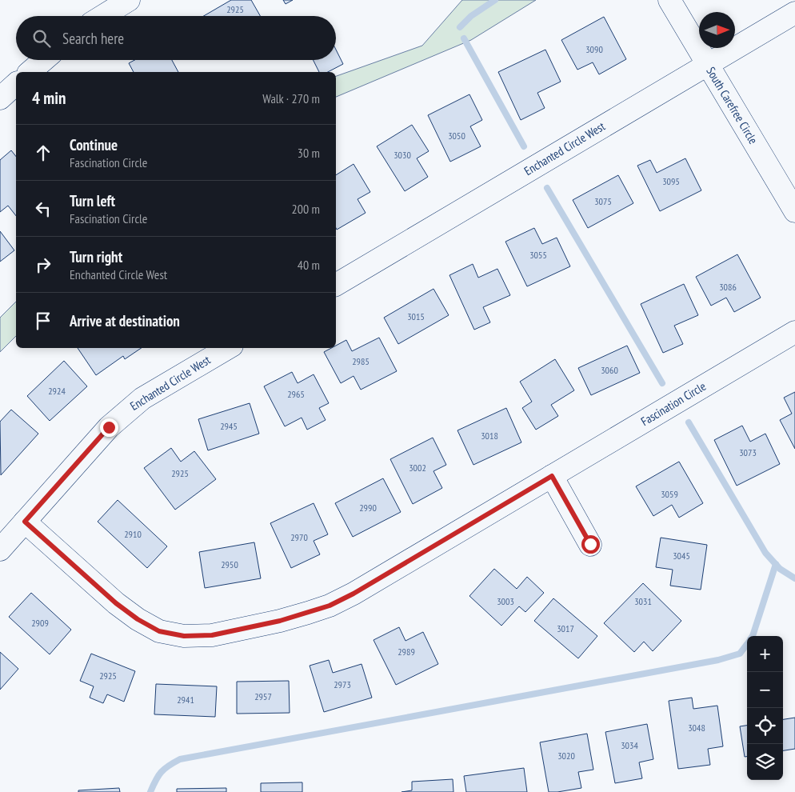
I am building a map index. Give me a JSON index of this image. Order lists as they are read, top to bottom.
{
  "streets": {
    "street": ["South Carefree Circle", "Enchanted Circle West", "Fascination Circle"]
  },
  "crossings": [
    ["South Carefree Circle", "Enchanted Circle West"],
    ["Enchanted Circle West", "Fascination Circle"]
  ],
  "house_numbers": [
    "2925",
    "3090",
    "3050",
    "3030",
    "3095",
    "3075",
    "3055",
    "3086",
    "3015",
    "2985",
    "3060",
    "2924",
    "2965",
    "2945",
    "3018",
    "3073",
    "3002",
    "2925",
    "3059",
    "2990",
    "2910",
    "2970",
    "3045",
    "2950",
    "3003",
    "3031",
    "2909",
    "3017",
    "2989",
    "2925",
    "2973",
    "2957",
    "2941",
    "3048",
    "3034",
    "3020"
  ],
  "north": "right",
  "page": {
    "search": "Search here",
    "heading": ["4 min", "Walk · 270 m"],
    "list": [
      ["Continue", "Fascination Circle", "30 m"],
      ["Turn left", "Fascination Circle", "200 m"],
      ["Turn right", "Enchanted Circle West", "40 m"],
      "Arrive at destination"
    ],
    "map_buttons": ["+", "−"]
  }
}
